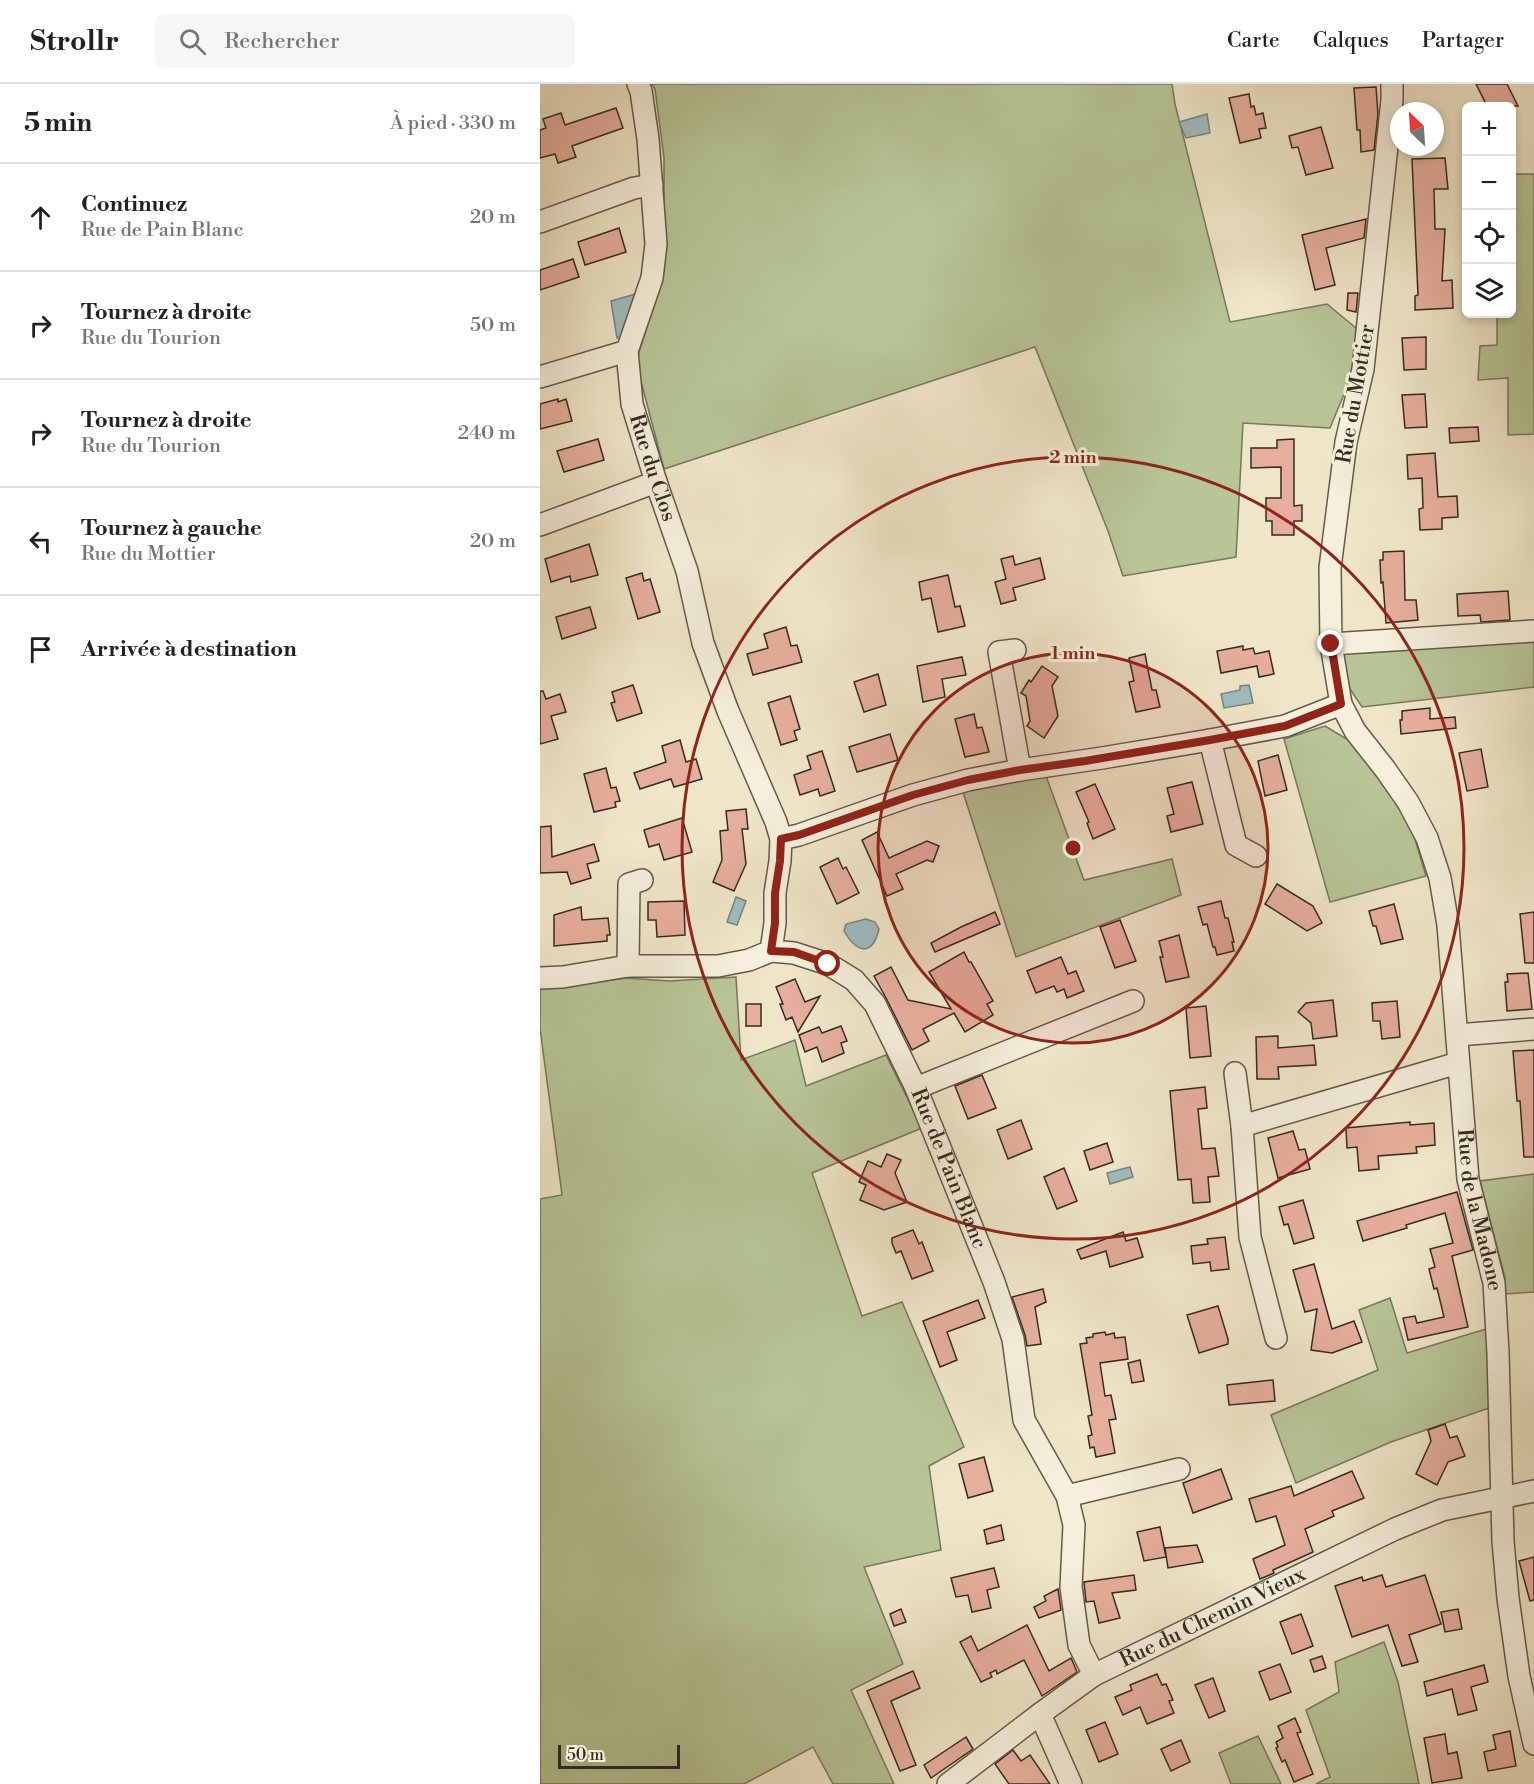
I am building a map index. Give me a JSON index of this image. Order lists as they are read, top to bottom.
{
  "streets": {
    "street": [
      "Rue du Mottier",
      "Rue du Clos",
      "Rue de Pain Blanc",
      "Rue de la Madone",
      "Rue du Chemin Vieux"
    ]
  },
  "crossings": [
    ["Rue du Mottier", "Rue de la Madone"],
    ["Rue de Pain Blanc", "Rue du Chemin Vieux"],
    ["Rue de la Madone", "Rue du Chemin Vieux"]
  ],
  "scale_bar": "50 m",
  "north": "top left",
  "page": {
    "header": "Strollr",
    "search": "Rechercher",
    "nav": ["Carte", "Calques", "Partager"],
    "heading": ["5 min", "À pied · 330 m"],
    "map_buttons": ["+", "−"],
    "list": [
      ["Continuez", "Rue de Pain Blanc", "20 m"],
      ["Tournez à droite", "Rue du Tourion", "50 m"],
      ["Tournez à droite", "Rue du Tourion", "240 m"],
      ["Tournez à gauche", "Rue du Mottier", "20 m"],
      "Arrivée à destination"
    ],
    "scale": "50 m"
  },
  "rings": ["2 min", "1 min"]
}
